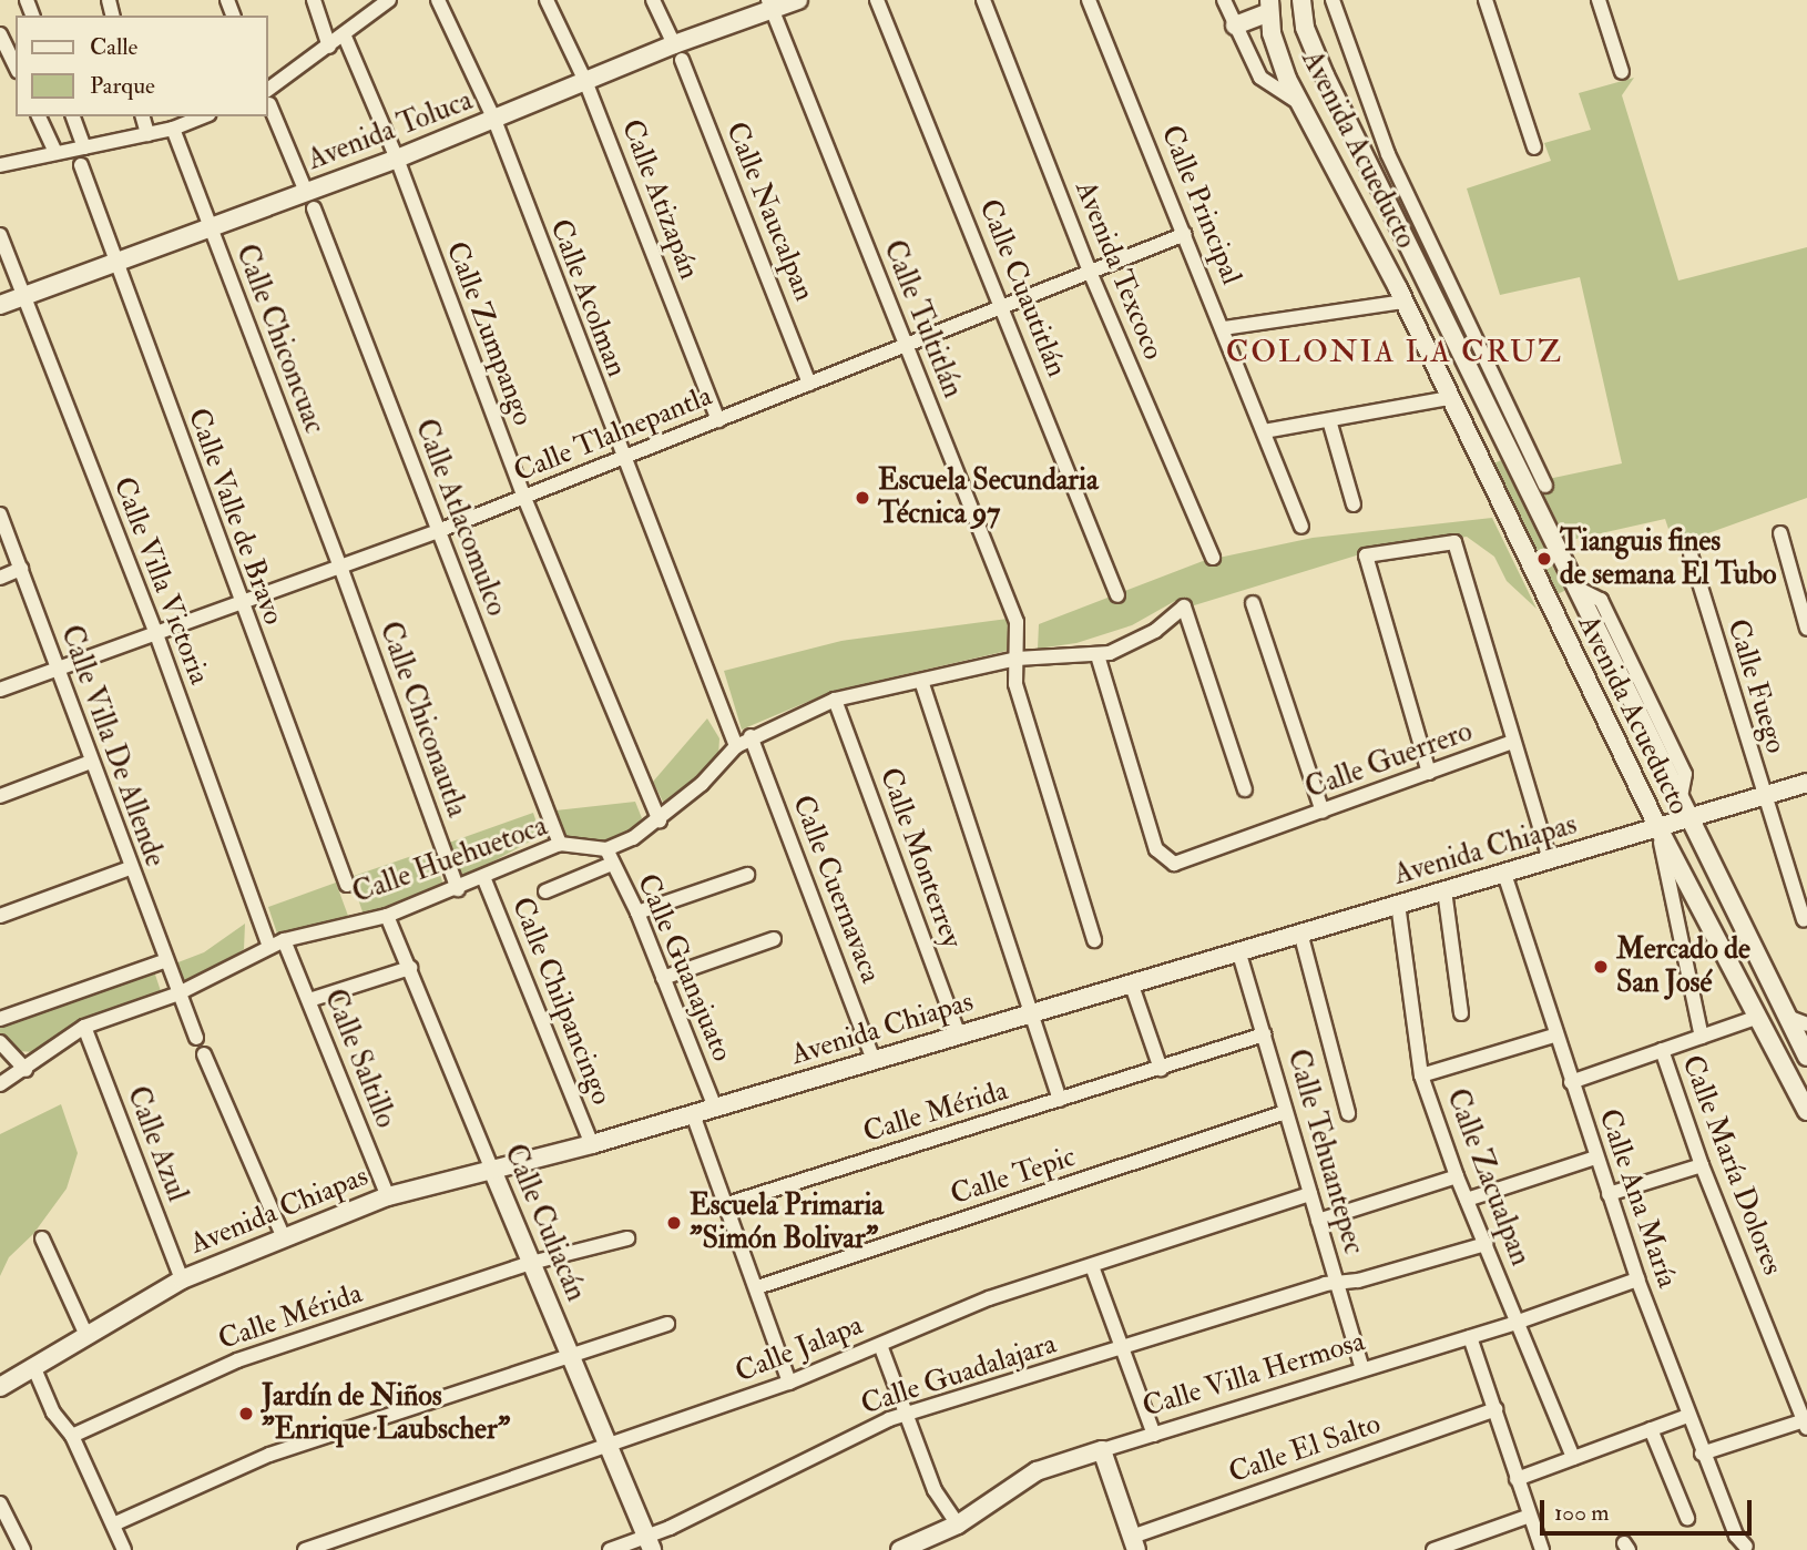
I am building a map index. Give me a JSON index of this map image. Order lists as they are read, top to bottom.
{
  "streets": {
    "street": [
      "Avenida Toluca",
      "Avenida Acueducto",
      "Calle Atizapán",
      "Calle Principal",
      "Calle Naucalpan",
      "Avenida Texcoco",
      "Calle Cuautitlán",
      "Calle Acolman",
      "Calle Tultitlán",
      "Calle Zumpango",
      "Calle Chiconcuac",
      "Calle Tlalnepantla",
      "Calle Valle de Bravo",
      "Calle Atlacomulco",
      "Calle Villa Victoria",
      "Calle Fuego",
      "Calle Chiconautla",
      "Calle Villa De Allende",
      "Calle Guerrero",
      "Avenida Chiapas",
      "Calle Monterrey",
      "Calle Huehuetoca",
      "Calle Cuernavaca",
      "Calle Guanajuato",
      "Calle Chilpancingo",
      "Calle Saltillo",
      "Calle Mérida",
      "Calle Azul",
      "Calle Tehuantepec",
      "Calle María Dolores",
      "Calle Tepic",
      "Calle Zacualpan",
      "Calle Ana María",
      "Calle Culiacán",
      "Calle Jalapa",
      "Calle Guadalajara",
      "Calle Villa Hermosa",
      "Calle El Salto"
    ]
  },
  "crossings": [
    ["Avenida Toluca", "Calle Atizapán"],
    ["Avenida Toluca", "Calle Naucalpan"],
    ["Avenida Toluca", "Calle Acolman"],
    ["Avenida Toluca", "Calle Tultitlán"],
    ["Avenida Toluca", "Calle Zumpango"],
    ["Avenida Toluca", "Calle Chiconcuac"],
    ["Avenida Toluca", "Calle Valle de Bravo"],
    ["Avenida Toluca", "Calle Atlacomulco"],
    ["Avenida Toluca", "Calle Villa Victoria"],
    ["Avenida Acueducto", "Avenida Chiapas"],
    ["Calle Atizapán", "Calle Tlalnepantla"],
    ["Calle Principal", "Calle Tlalnepantla"],
    ["Calle Naucalpan", "Calle Tlalnepantla"],
    ["Avenida Texcoco", "Calle Tlalnepantla"],
    ["Calle Cuautitlán", "Calle Tlalnepantla"],
    ["Calle Acolman", "Calle Tlalnepantla"],
    ["Calle Tultitlán", "Calle Tlalnepantla"],
    ["Calle Zumpango", "Calle Tlalnepantla"],
    ["Calle Chiconcuac", "Calle Tlalnepantla"],
    ["Calle Chiconcuac", "Calle Chiconautla"],
    ["Calle Tlalnepantla", "Calle Valle de Bravo"],
    ["Calle Tlalnepantla", "Calle Atlacomulco"],
    ["Calle Tlalnepantla", "Calle Villa Victoria"],
    ["Calle Tlalnepantla", "Calle Chiconautla"],
    ["Calle Tlalnepantla", "Calle Villa De Allende"],
    ["Calle Atlacomulco", "Calle Huehuetoca"],
    ["Calle Villa Victoria", "Calle Huehuetoca"],
    ["Calle Fuego", "Avenida Chiapas"],
    ["Calle Chiconautla", "Calle Huehuetoca"],
    ["Calle Villa De Allende", "Calle Huehuetoca"],
    ["Calle Guerrero", "Avenida Chiapas"],
    ["Avenida Chiapas", "Calle Monterrey"],
    ["Avenida Chiapas", "Calle Cuernavaca"],
    ["Avenida Chiapas", "Calle Guanajuato"],
    ["Avenida Chiapas", "Calle Chilpancingo"],
    ["Avenida Chiapas", "Calle Saltillo"],
    ["Avenida Chiapas", "Calle Azul"],
    ["Avenida Chiapas", "Calle Tehuantepec"],
    ["Avenida Chiapas", "Calle Zacualpan"],
    ["Avenida Chiapas", "Calle Ana María"],
    ["Avenida Chiapas", "Calle Culiacán"],
    ["Calle Huehuetoca", "Calle Guanajuato"],
    ["Calle Huehuetoca", "Calle Chilpancingo"],
    ["Calle Huehuetoca", "Calle Saltillo"],
    ["Calle Huehuetoca", "Calle Azul"],
    ["Calle Huehuetoca", "Calle Culiacán"],
    ["Calle Mérida", "Calle Tehuantepec"],
    ["Calle Mérida", "Calle Culiacán"],
    ["Calle Tehuantepec", "Calle Tepic"],
    ["Calle Tehuantepec", "Calle Jalapa"],
    ["Calle Tehuantepec", "Calle Guadalajara"],
    ["Calle Tehuantepec", "Calle Villa Hermosa"],
    ["Calle Zacualpan", "Calle Guadalajara"],
    ["Calle Zacualpan", "Calle Villa Hermosa"],
    ["Calle Ana María", "Calle Villa Hermosa"],
    ["Calle Culiacán", "Calle Jalapa"],
    ["Calle Culiacán", "Calle Guadalajara"]
  ],
  "districts": ["COLONIA LA CRUZ"],
  "places": [
    "Escuela Secundaria Técnica 97",
    "Tianguis fines de semana El Tubo",
    "Mercado de San José",
    "Escuela Primaria \"Simón Bolivar\"",
    "Jardín de Niños \"Enrique Laubscher\""
  ],
  "legend": ["Calle", "Parque"],
  "scale_bar": "100 m"
}
